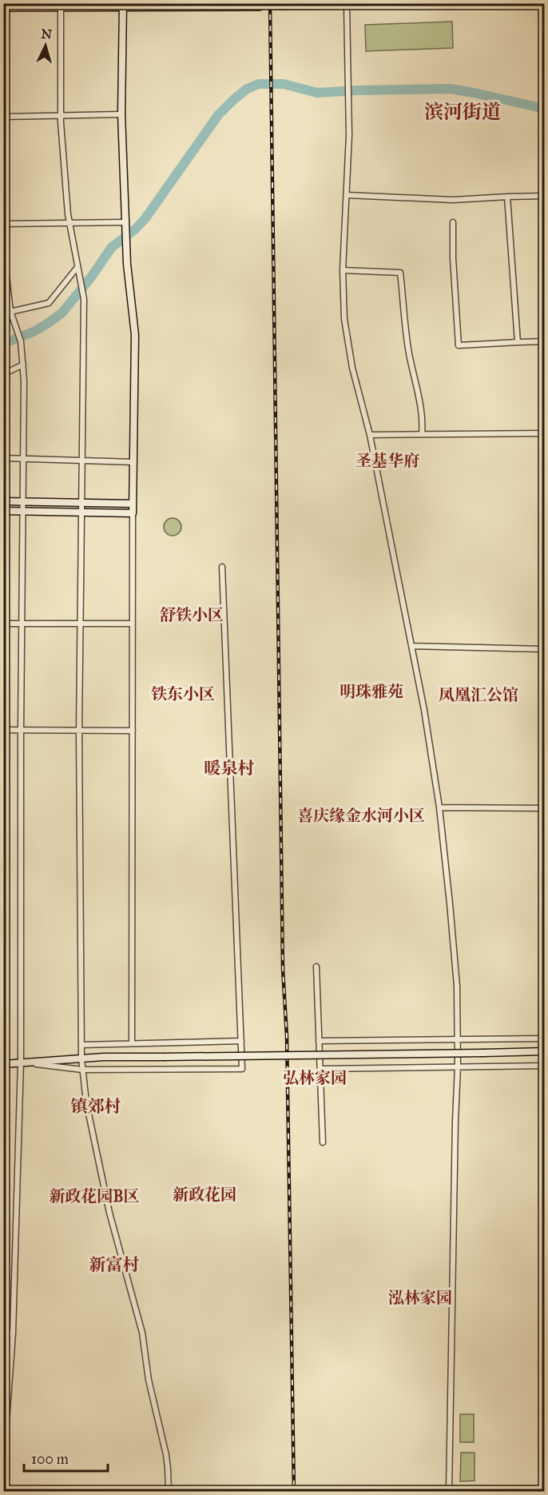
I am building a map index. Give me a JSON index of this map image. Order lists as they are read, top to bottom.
{
  "districts": [
    "滨河街道",
    "圣基华府",
    "舒铁小区",
    "明珠雅苑",
    "铁东小区",
    "凤凰汇公馆",
    "暖泉村",
    "喜庆缘金水河小区",
    "弘林家园",
    "镇郊村",
    "新政花园",
    "新政花园B区",
    "新富村",
    "泓林家园"
  ],
  "scale_bar": "100 m",
  "north": "top"
}
